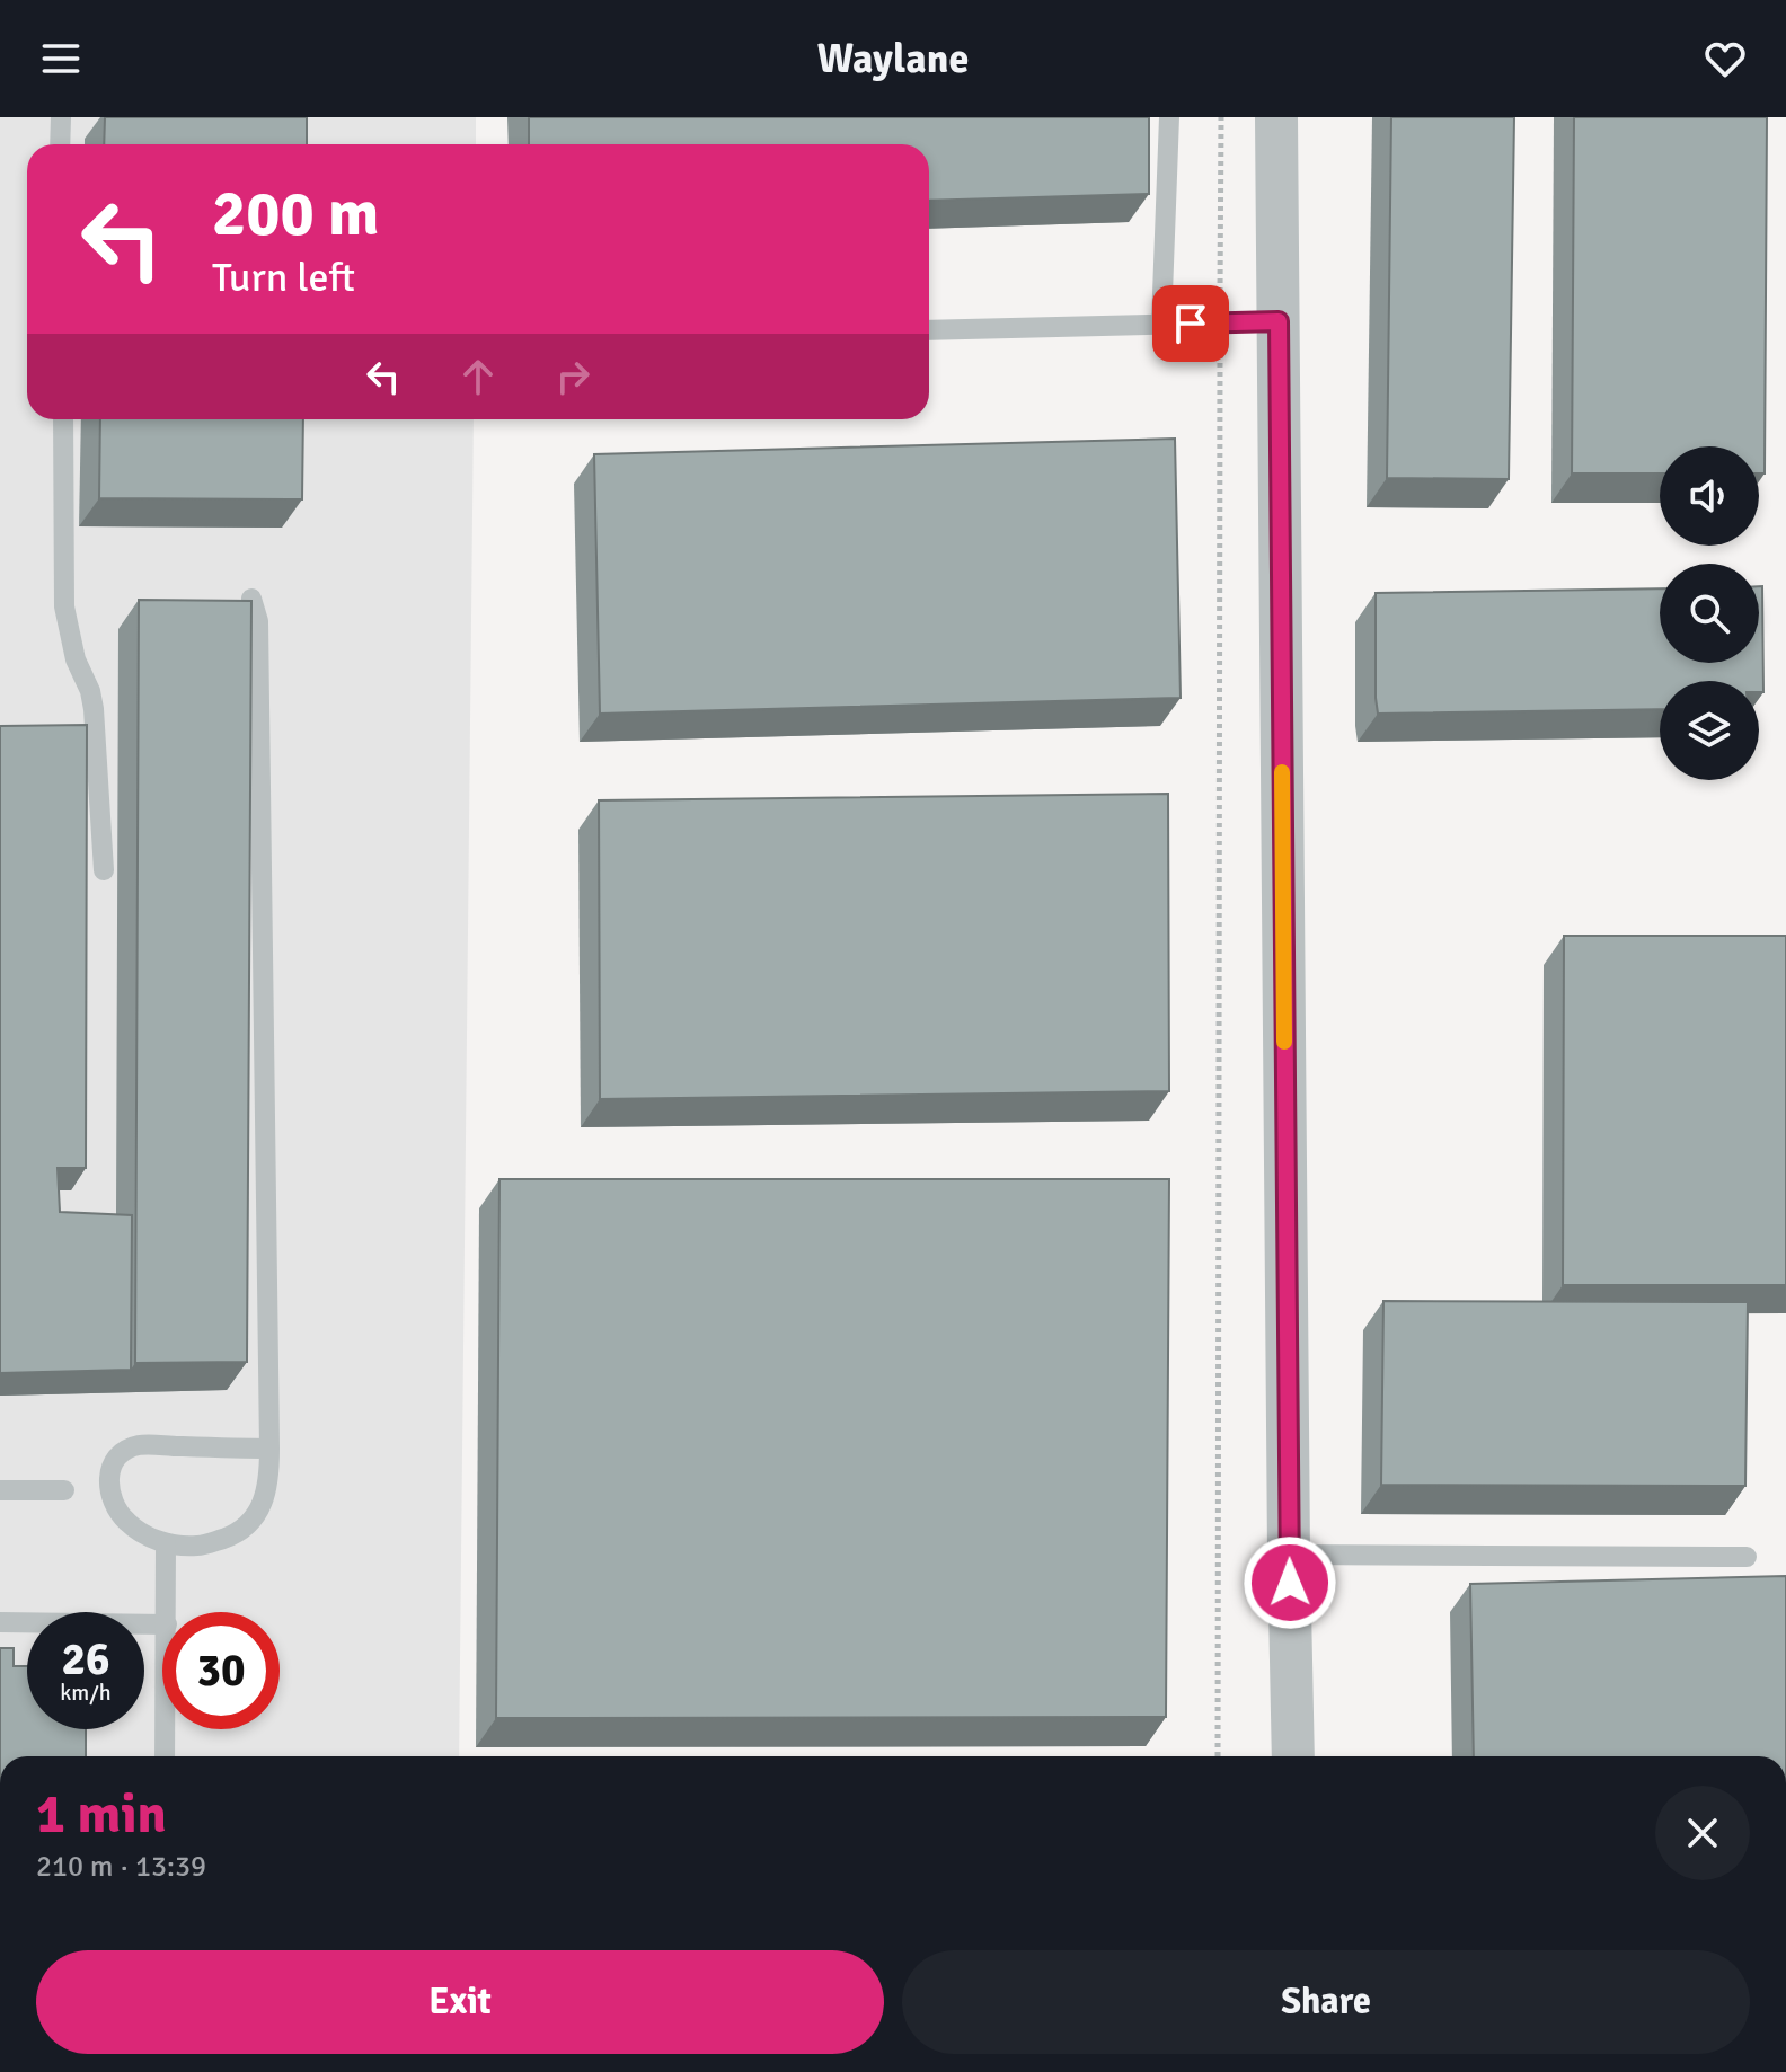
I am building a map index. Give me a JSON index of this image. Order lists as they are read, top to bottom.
{
  "page": {
    "header": "Waylane",
    "turn": ["200 m", "Turn left"],
    "speed": "26 km/h",
    "limit": "30",
    "heading": ["1 min", "210 m · 13:39"],
    "buttons": ["Exit", "Share"]
  }
}
